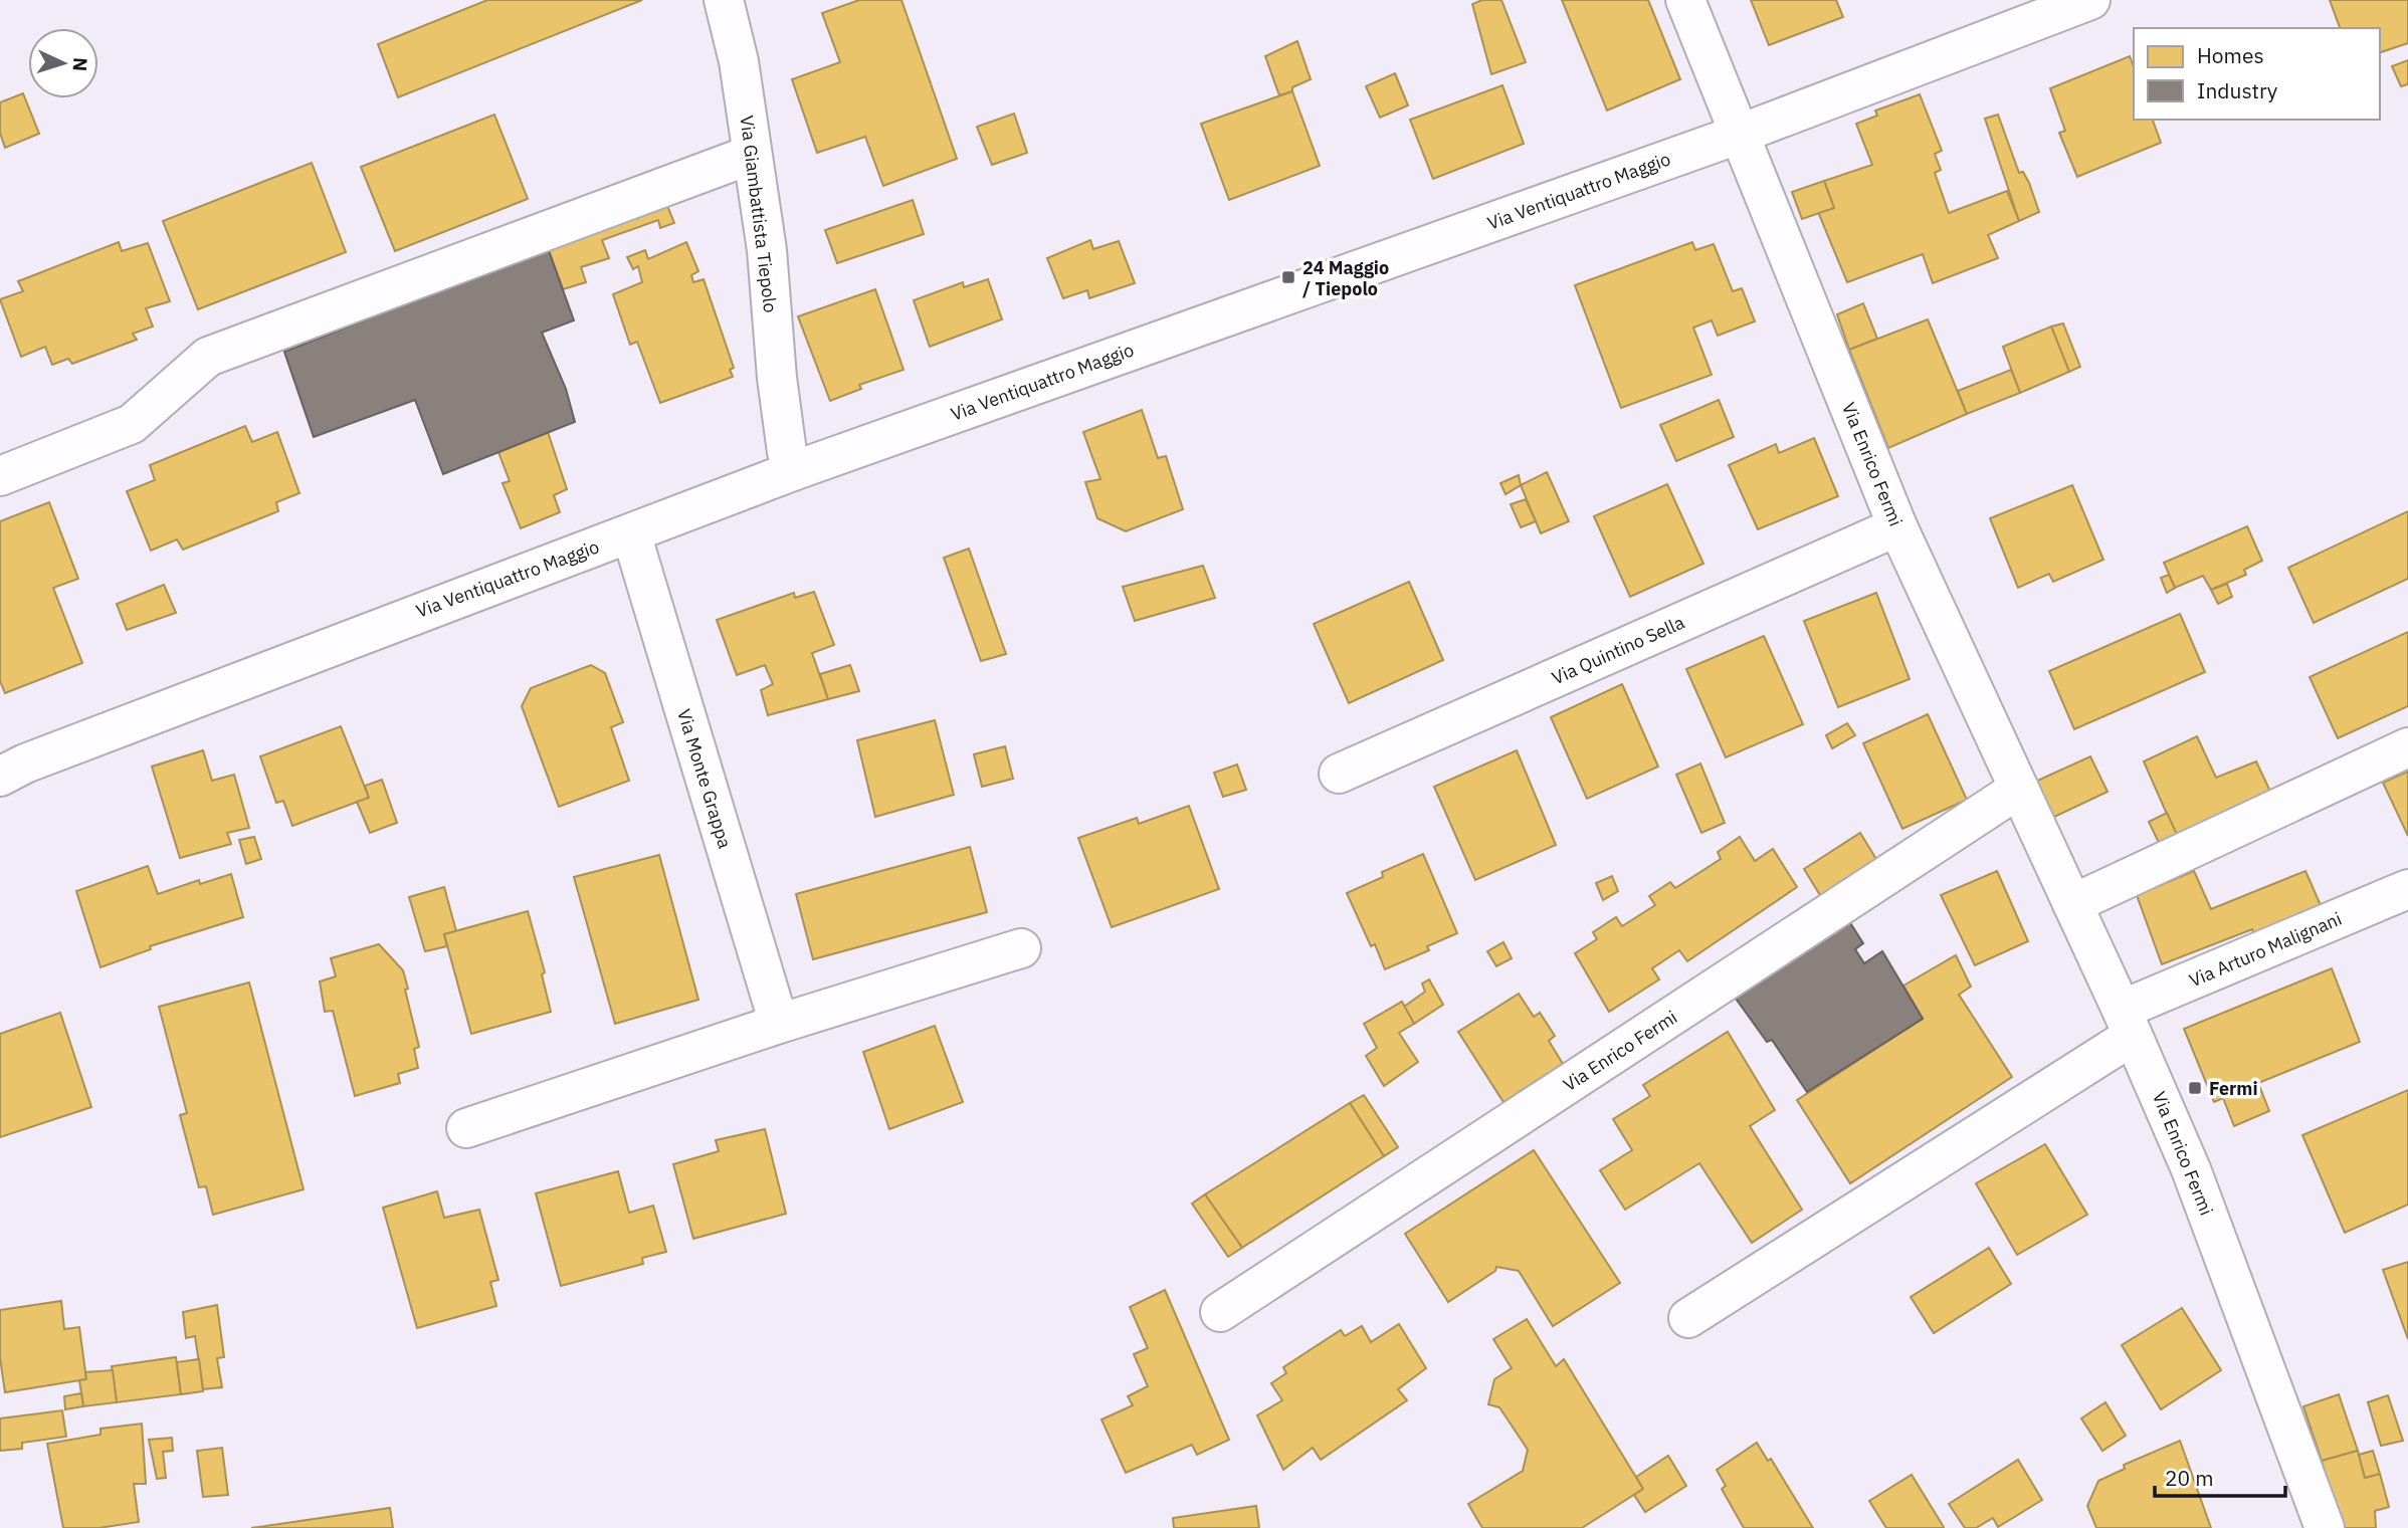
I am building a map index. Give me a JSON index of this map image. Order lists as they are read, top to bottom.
{
  "streets": {
    "street": [
      "Via Ventiquattro Maggio",
      "Via Giambattista Tiepolo",
      "Via Enrico Fermi",
      "Via Quintino Sella",
      "Via Monte Grappa",
      "Via Arturo Malignani"
    ]
  },
  "crossings": [
    ["Via Ventiquattro Maggio", "Via Giambattista Tiepolo"],
    ["Via Ventiquattro Maggio", "Via Enrico Fermi"],
    ["Via Ventiquattro Maggio", "Via Monte Grappa"],
    ["Via Enrico Fermi", "Via Quintino Sella"],
    ["Via Enrico Fermi", "Via Arturo Malignani"]
  ],
  "places": {
    "transit": ["24 Maggio / Tiepolo", "Fermi"]
  },
  "legend": ["Homes", "Industry"],
  "scale_bar": "20 m",
  "north": "right"
}
